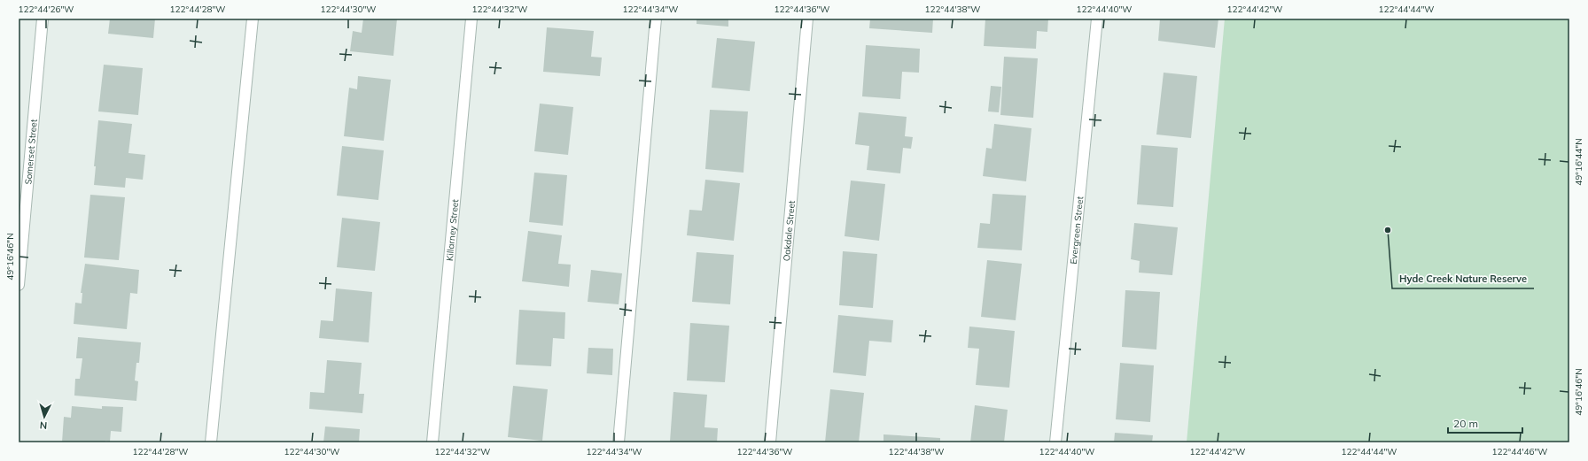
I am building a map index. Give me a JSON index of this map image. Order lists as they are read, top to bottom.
{
  "streets": {
    "street": [
      "Somerset Street",
      "Killarney Street",
      "Oakdale Street",
      "Evergreen Street"
    ]
  },
  "places": ["Hyde Creek Nature Reserve"],
  "scale_bar": "20 m",
  "north": "bottom",
  "coordinates": [
    "122°44'26\"W",
    "122°44'28\"W",
    "122°44'30\"W",
    "122°44'32\"W",
    "122°44'34\"W",
    "122°44'36\"W",
    "122°44'38\"W",
    "122°44'40\"W",
    "122°44'42\"W",
    "122°44'44\"W",
    "49°16'44\"N",
    "49°16'46\"N",
    "122°44'46\"W"
  ]
}
